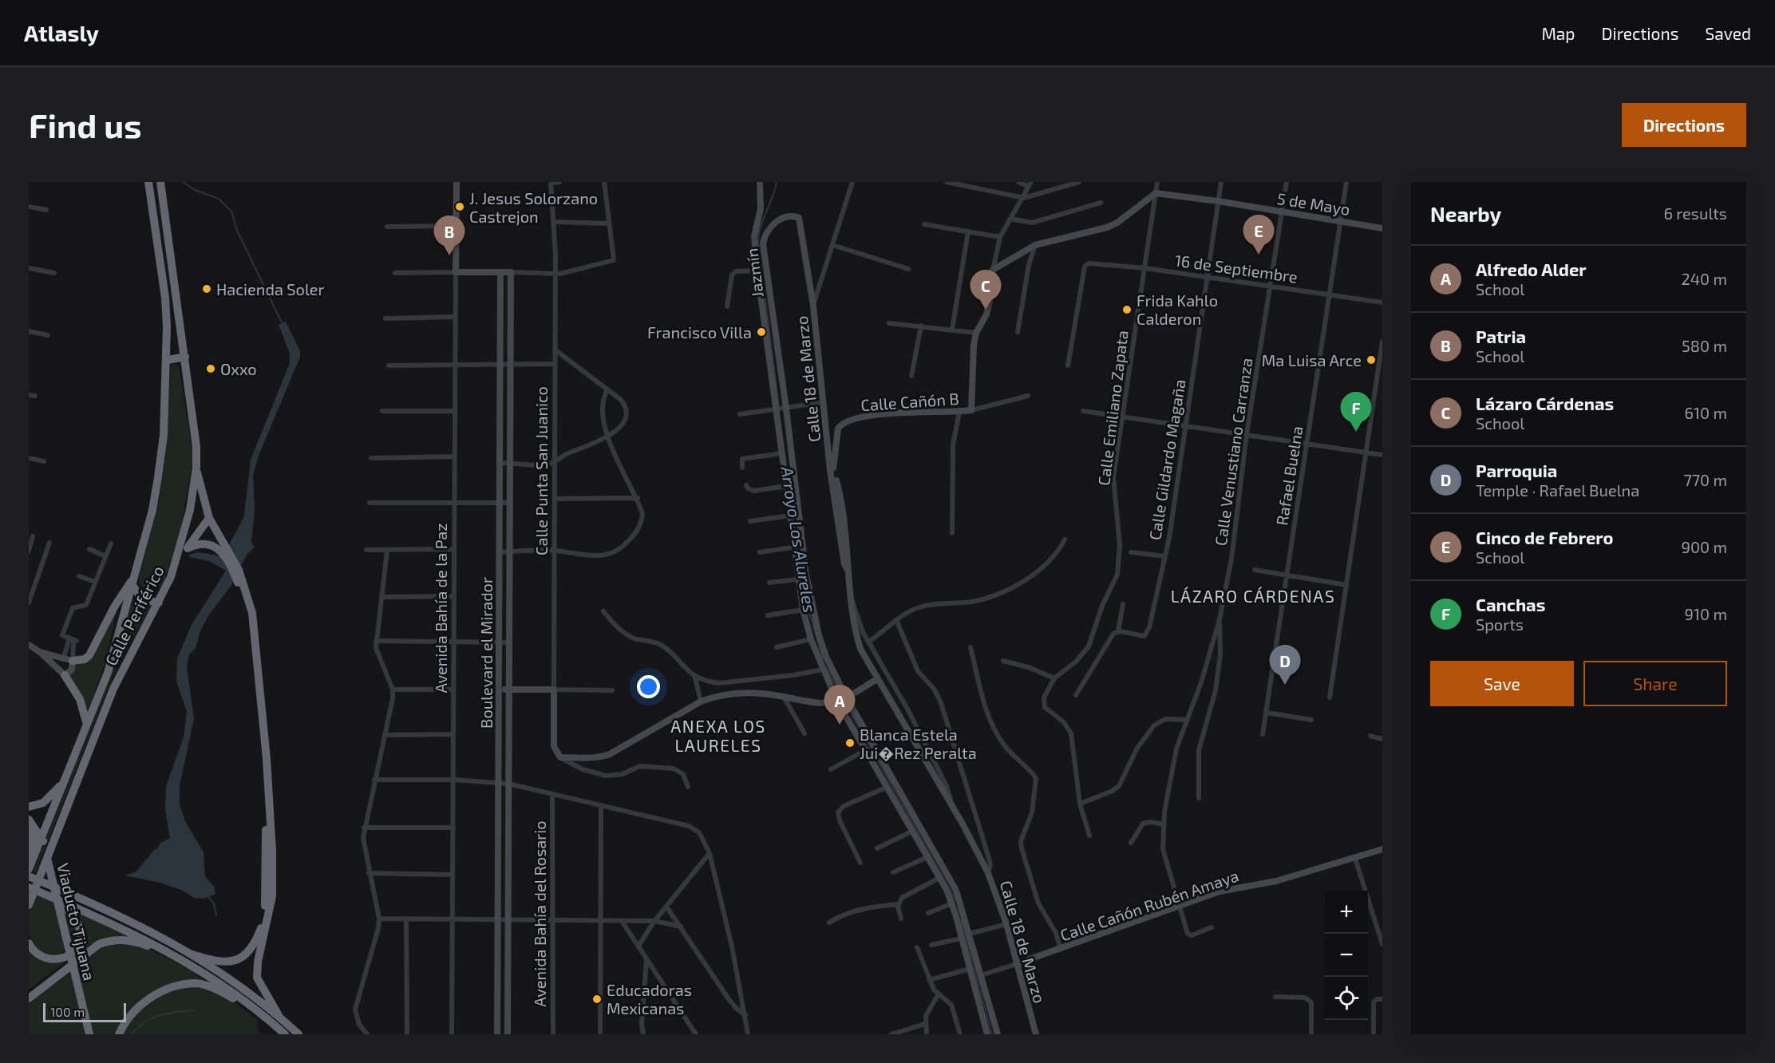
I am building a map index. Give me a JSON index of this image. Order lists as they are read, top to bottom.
{
  "streets": {
    "highway": ["Calle Periférico", "Viaducto Tijuana"],
    "main road": [
      "5 de Mayo",
      "Jazmín",
      "Calle 18 de Marzo",
      "Calle Cañón B",
      "Calle Punta San Juanico",
      "Avenida Bahía de la Paz",
      "Boulevard el Mirador",
      "Calle Cañón Rubén Amaya"
    ],
    "street": [
      "16 de Septiembre",
      "Calle Emiliano Zapata",
      "Calle Venustiano Carranza",
      "Calle Gildardo Magaña",
      "Rafael Buelna",
      "Avenida Bahía del Rosario"
    ]
  },
  "crossings": [
    ["5 de Mayo", "Calle Emiliano Zapata"],
    ["5 de Mayo", "Calle Venustiano Carranza"],
    ["5 de Mayo", "Calle Gildardo Magaña"],
    ["5 de Mayo", "Rafael Buelna"],
    ["16 de Septiembre", "Calle Emiliano Zapata"],
    ["16 de Septiembre", "Calle Venustiano Carranza"],
    ["16 de Septiembre", "Calle Gildardo Magaña"],
    ["16 de Septiembre", "Rafael Buelna"],
    ["Jazmín", "Calle 18 de Marzo"],
    ["Calle 18 de Marzo", "Calle Cañón B"],
    ["Calle 18 de Marzo", "Calle Cañón Rubén Amaya"],
    ["Calle Venustiano Carranza", "Calle Cañón Rubén Amaya"]
  ],
  "districts": ["LÁZARO CÁRDENAS", "ANEXA LOS LAURELES"],
  "water": ["Arroyo Los Alureles"],
  "places": [
    "J. Jesus Solorzano Castrejon",
    "Hacienda Soler",
    "Frida Kahlo Calderon",
    "Francisco Villa",
    "Ma Luisa Arce",
    "Oxxo",
    "Blanca Estela Jui�Rez Peralta",
    "Educadoras Mexicanas"
  ],
  "scale_bar": "100 m",
  "page": {
    "header": "Atlasly",
    "nav": ["Map", "Directions", "Saved"],
    "buttons": [
      "Directions",
      ["Save", "Share"]
    ],
    "title": "Find us",
    "heading": ["Nearby", "6 results"],
    "pins": [
      "E",
      "B",
      "C",
      "F",
      "D",
      "A"
    ],
    "list": [
      {
        "mark": "A",
        "name": "Alfredo Alder",
        "note": "School",
        "value": "240 m"
      },
      {
        "mark": "B",
        "name": "Patria",
        "note": "School",
        "value": "580 m"
      },
      {
        "mark": "C",
        "name": "Lázaro Cárdenas",
        "note": "School",
        "value": "610 m"
      },
      {
        "mark": "D",
        "name": "Parroquia",
        "note": "Temple · Rafael Buelna",
        "value": "770 m"
      },
      {
        "mark": "E",
        "name": "Cinco de Febrero",
        "note": "School",
        "value": "900 m"
      },
      {
        "mark": "F",
        "name": "Canchas",
        "note": "Sports",
        "value": "910 m"
      }
    ],
    "map_buttons": ["+", "−"],
    "scale": "100 m"
  }
}
